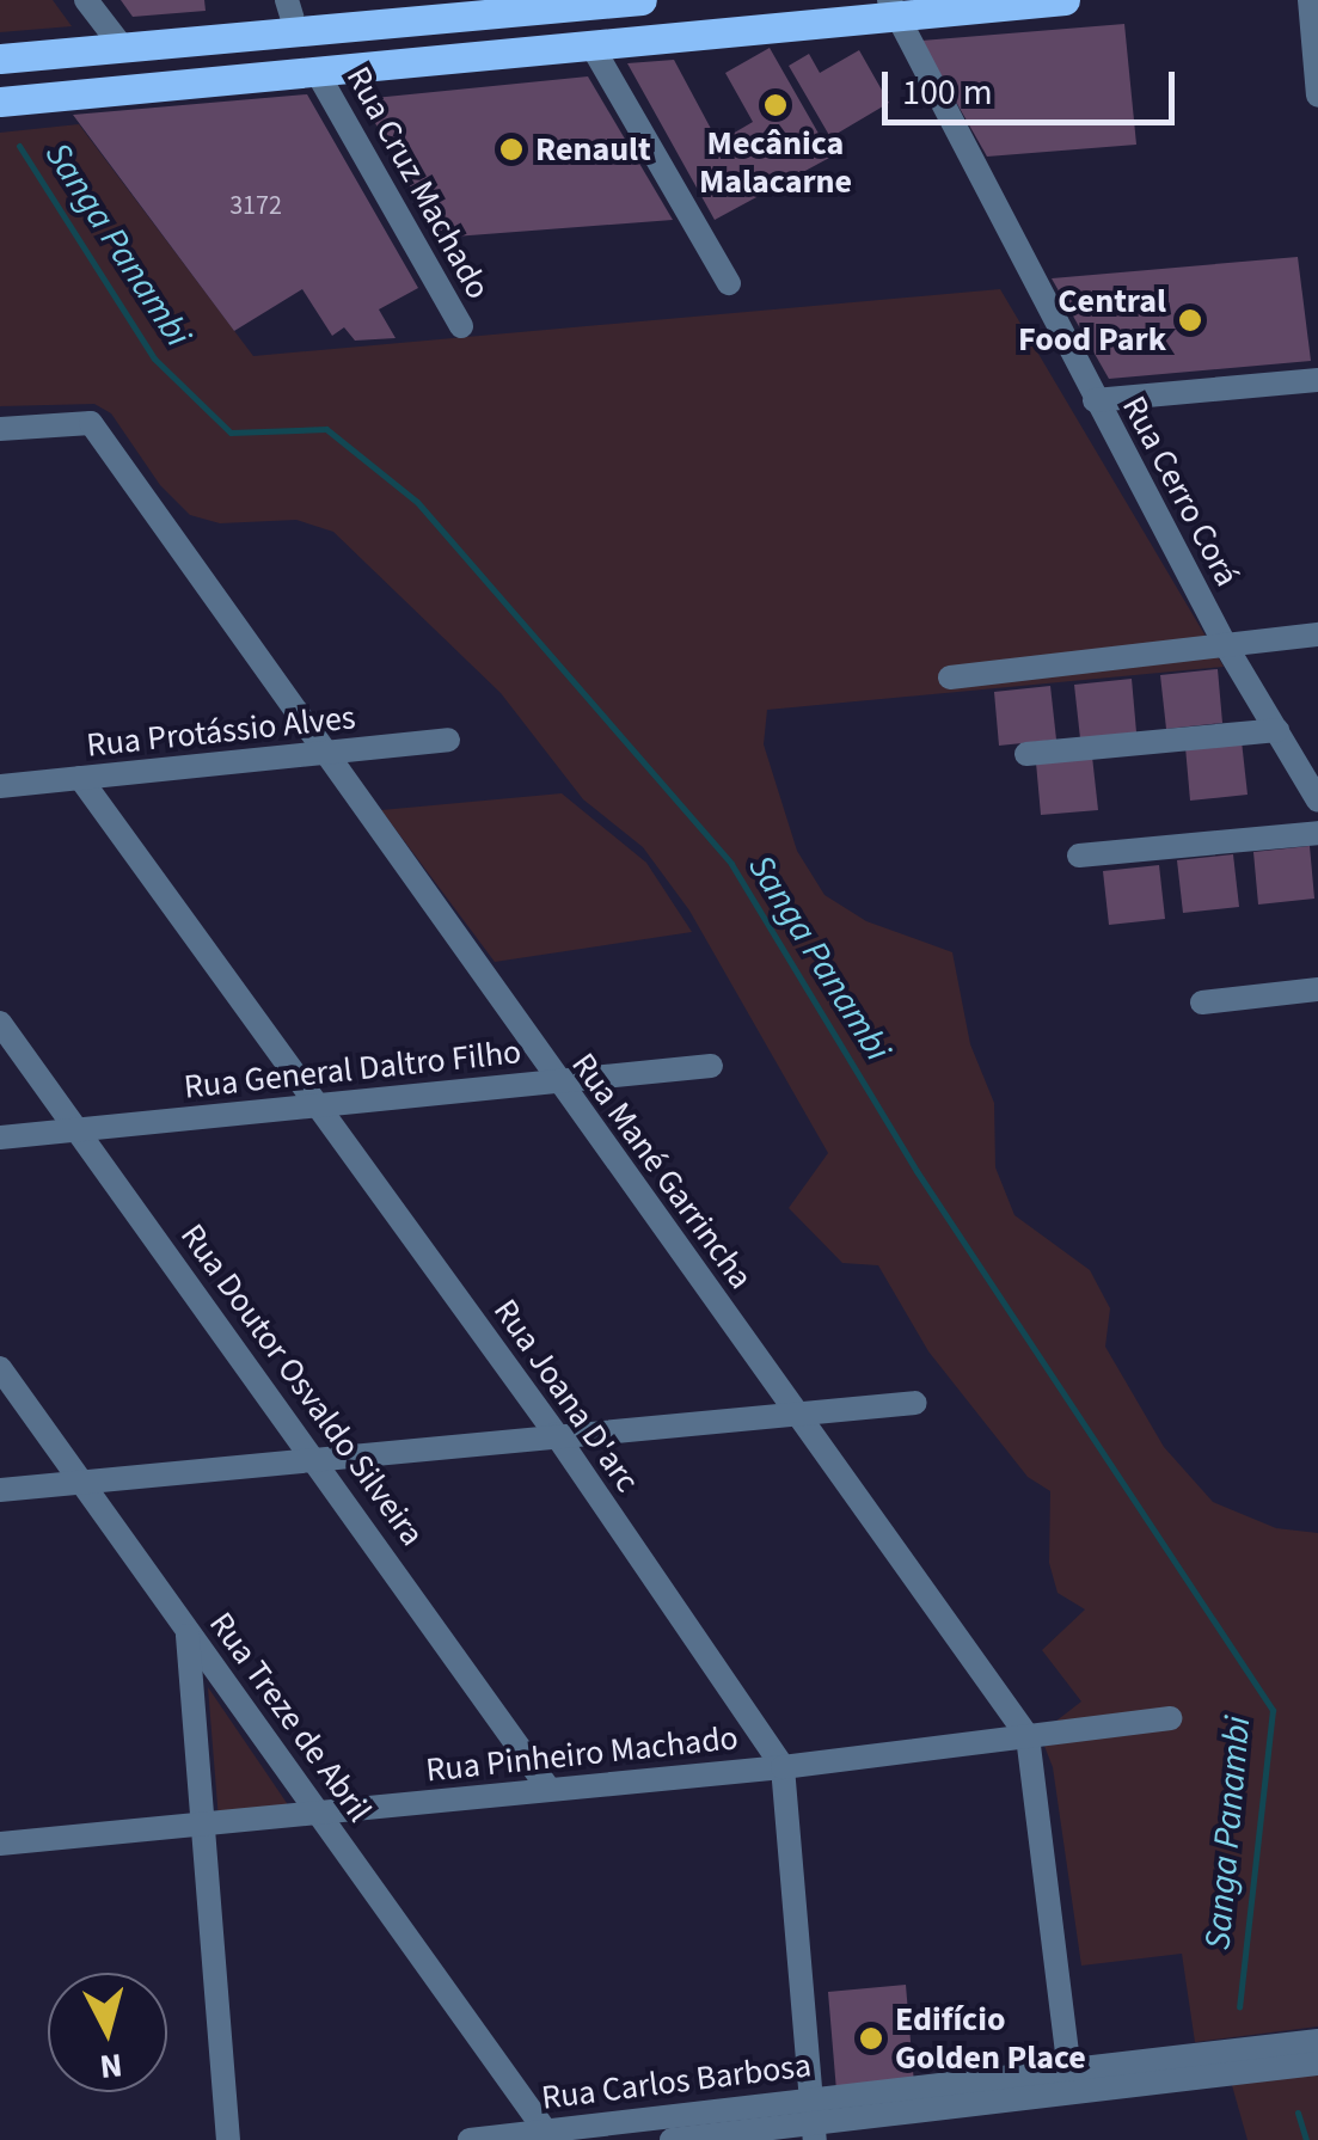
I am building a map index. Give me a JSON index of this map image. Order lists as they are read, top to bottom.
{
  "streets": {
    "street": [
      "Rua Cruz Machado",
      "Rua Cerro Corá",
      "Rua Protássio Alves",
      "Rua General Daltro Filho",
      "Rua Mané Garrincha",
      "Rua Doutor Osvaldo Silveira",
      "Rua Joana D'arc",
      "Rua Treze de Abril",
      "Rua Pinheiro Machado",
      "Rua Carlos Barbosa"
    ]
  },
  "crossings": [
    ["Rua Protássio Alves", "Rua Mané Garrincha"],
    ["Rua Protássio Alves", "Rua Joana D'arc"],
    ["Rua General Daltro Filho", "Rua Mané Garrincha"],
    ["Rua General Daltro Filho", "Rua Doutor Osvaldo Silveira"],
    ["Rua General Daltro Filho", "Rua Joana D'arc"],
    ["Rua Mané Garrincha", "Rua Pinheiro Machado"],
    ["Rua Mané Garrincha", "Rua Carlos Barbosa"],
    ["Rua Doutor Osvaldo Silveira", "Rua Pinheiro Machado"],
    ["Rua Joana D'arc", "Rua Pinheiro Machado"],
    ["Rua Joana D'arc", "Rua Carlos Barbosa"],
    ["Rua Treze de Abril", "Rua Pinheiro Machado"],
    ["Rua Treze de Abril", "Rua Carlos Barbosa"]
  ],
  "water": ["Sanga Panambi"],
  "places": [
    "Mecânica Malacarne",
    "Renault",
    "Central Food Park",
    "Edifício Golden Place"
  ],
  "house_numbers": ["3172"],
  "scale_bar": "100 m",
  "north": "bottom"
}
